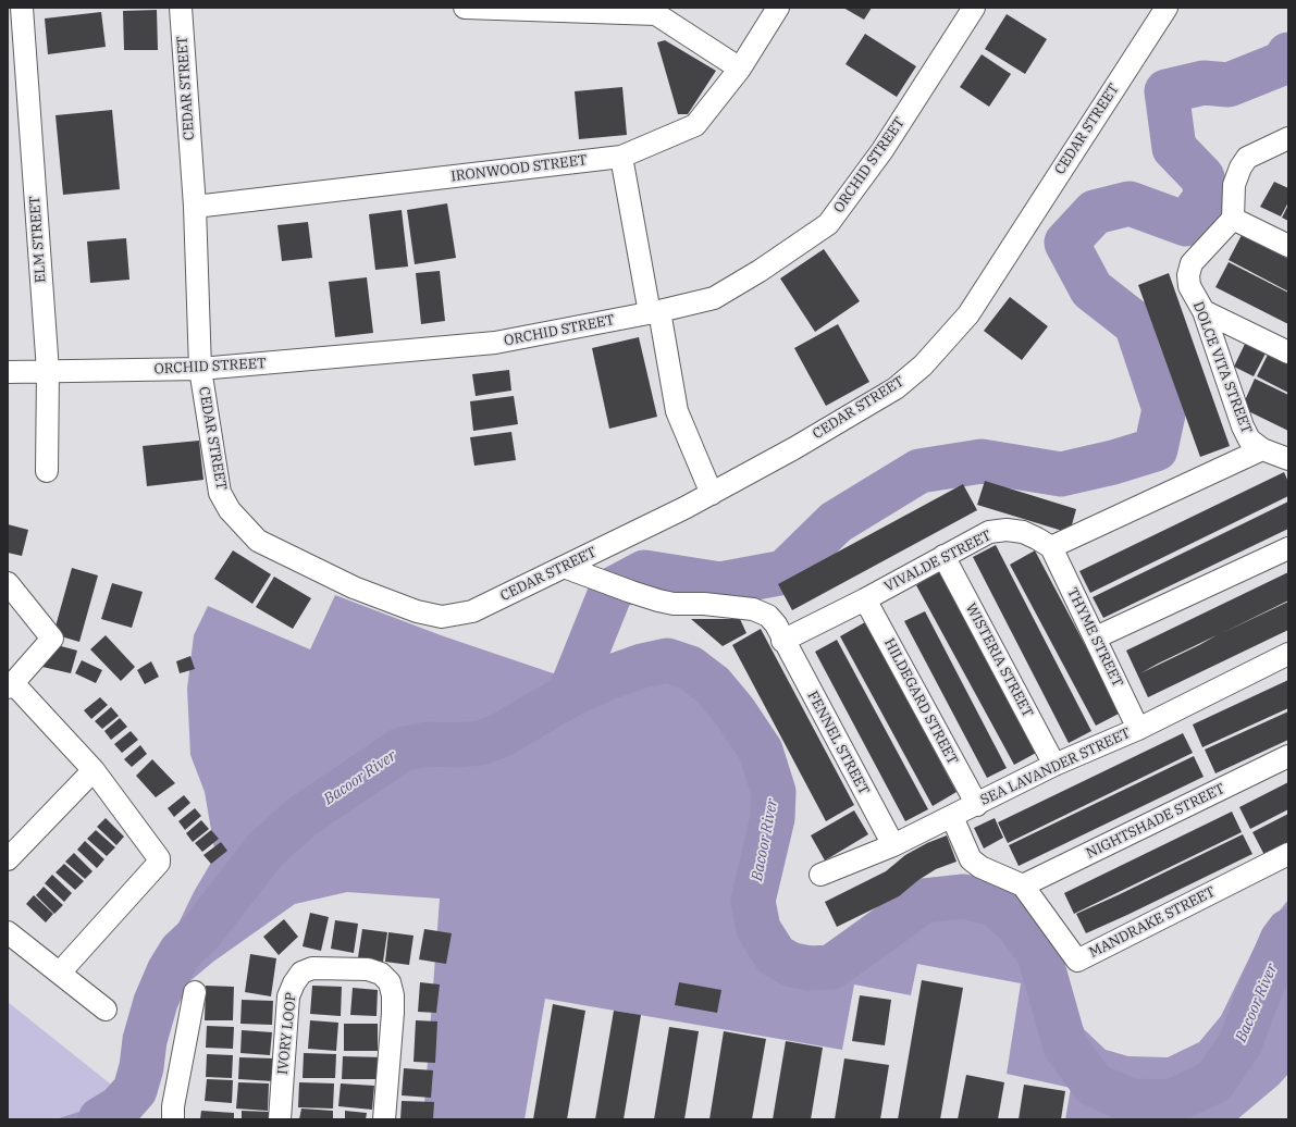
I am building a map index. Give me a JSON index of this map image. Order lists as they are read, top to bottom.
{
  "streets": {
    "street": [
      "CEDAR STREET",
      "ORCHID STREET",
      "IRONWOOD STREET",
      "ELM STREET",
      "DOLCE VITA STREET",
      "VIVALDE STREET",
      "THYME STREET",
      "WISTERIA STREET",
      "HILDEGARD STREET",
      "FENNEL STREET",
      "SEA LAVANDER STREET",
      "NIGHTSHADE STREET",
      "MANDRAKE STREET",
      "IVORY LOOP"
    ]
  },
  "crossings": [
    ["CEDAR STREET", "ORCHID STREET"],
    ["CEDAR STREET", "IRONWOOD STREET"],
    ["CEDAR STREET", "FENNEL STREET"],
    ["ORCHID STREET", "ELM STREET"],
    ["VIVALDE STREET", "THYME STREET"],
    ["VIVALDE STREET", "WISTERIA STREET"],
    ["VIVALDE STREET", "HILDEGARD STREET"],
    ["VIVALDE STREET", "FENNEL STREET"],
    ["THYME STREET", "SEA LAVANDER STREET"],
    ["WISTERIA STREET", "SEA LAVANDER STREET"],
    ["HILDEGARD STREET", "SEA LAVANDER STREET"],
    ["FENNEL STREET", "SEA LAVANDER STREET"],
    ["SEA LAVANDER STREET", "MANDRAKE STREET"],
    ["NIGHTSHADE STREET", "MANDRAKE STREET"]
  ],
  "water": ["Bacoor River"]
}
